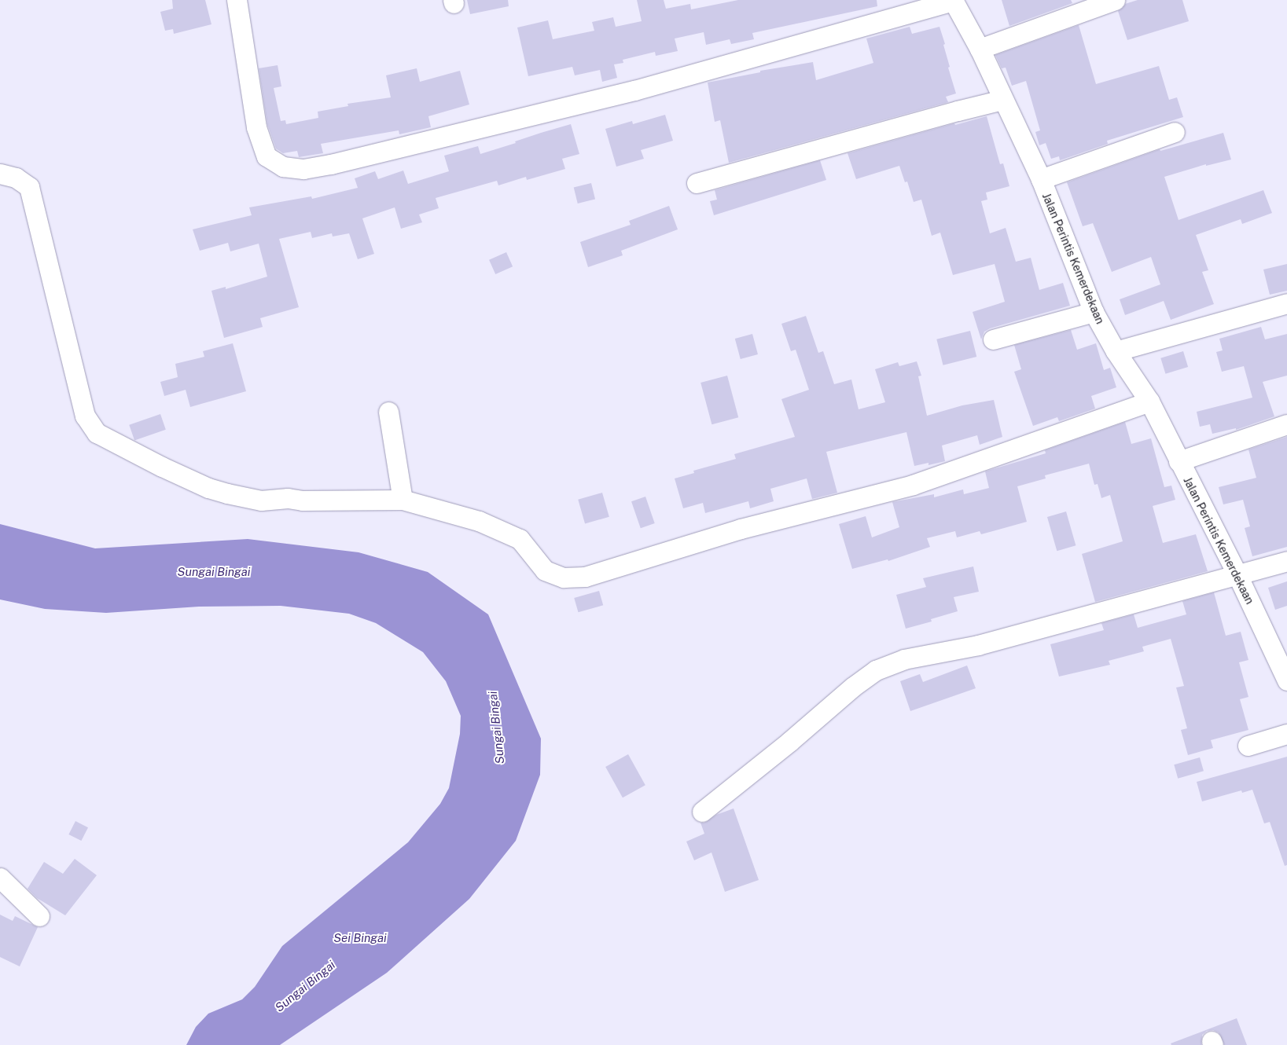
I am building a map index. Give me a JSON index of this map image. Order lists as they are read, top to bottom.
{
  "streets": {
    "street": ["Jalan Perintis Kemerdekaan"]
  },
  "water": ["Sungai Bingai", "Sei Bingai"]
}
